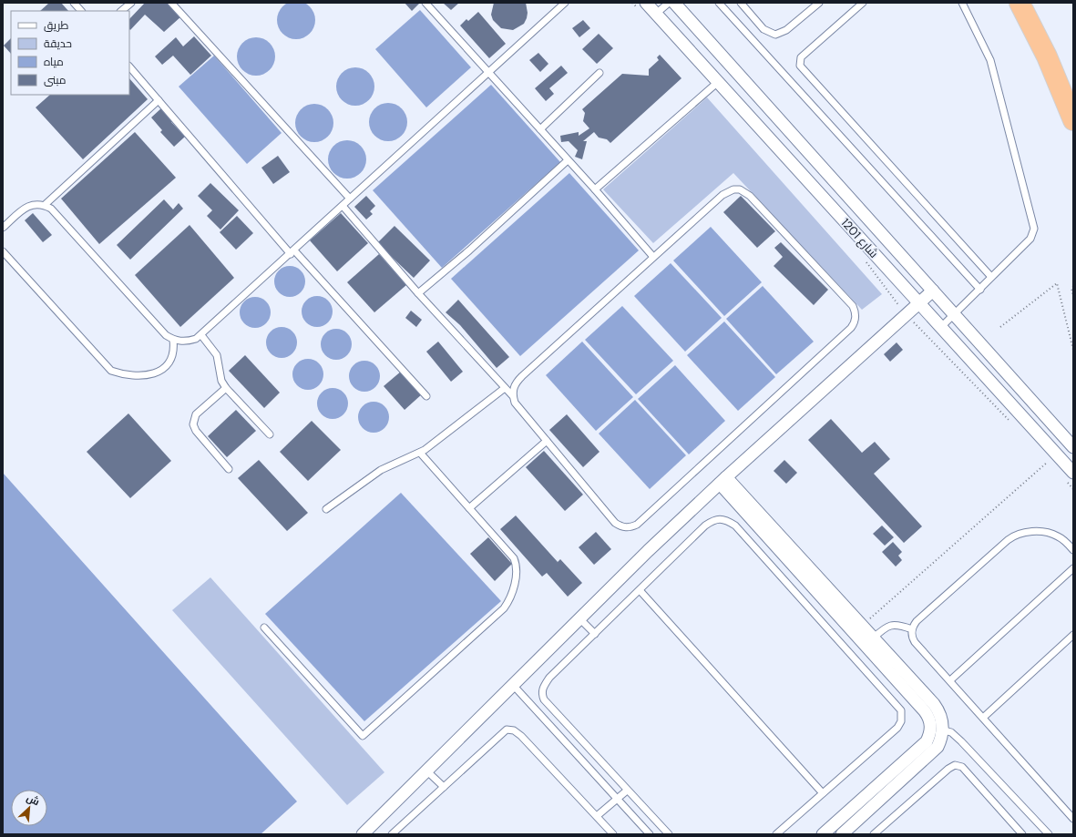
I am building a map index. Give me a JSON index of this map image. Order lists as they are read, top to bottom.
{
  "streets": {
    "street": ["شارع 1201"]
  },
  "legend": [
    "طريق",
    "حديقة",
    "مياه",
    "مبنى"
  ],
  "north": "top right"
}
